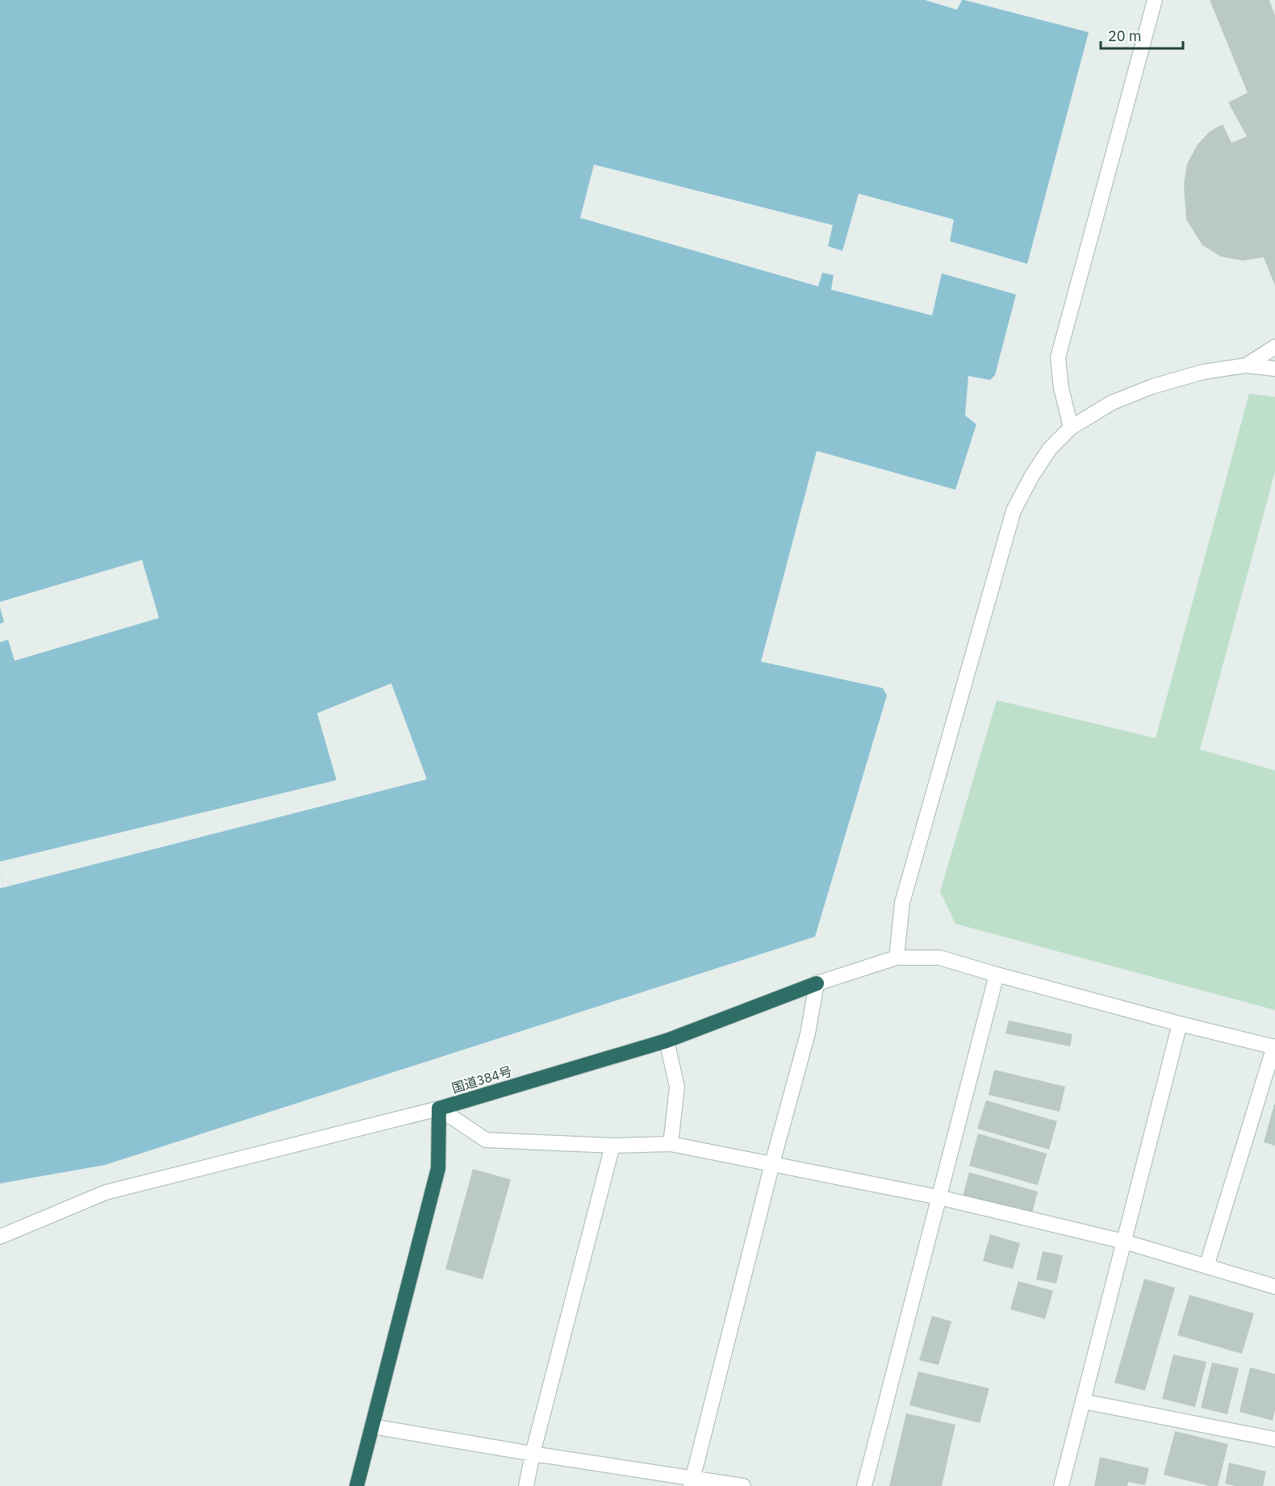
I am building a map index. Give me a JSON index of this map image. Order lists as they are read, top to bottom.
{
  "streets": {
    "highway": ["国道384号"]
  },
  "scale_bar": "20 m"
}
